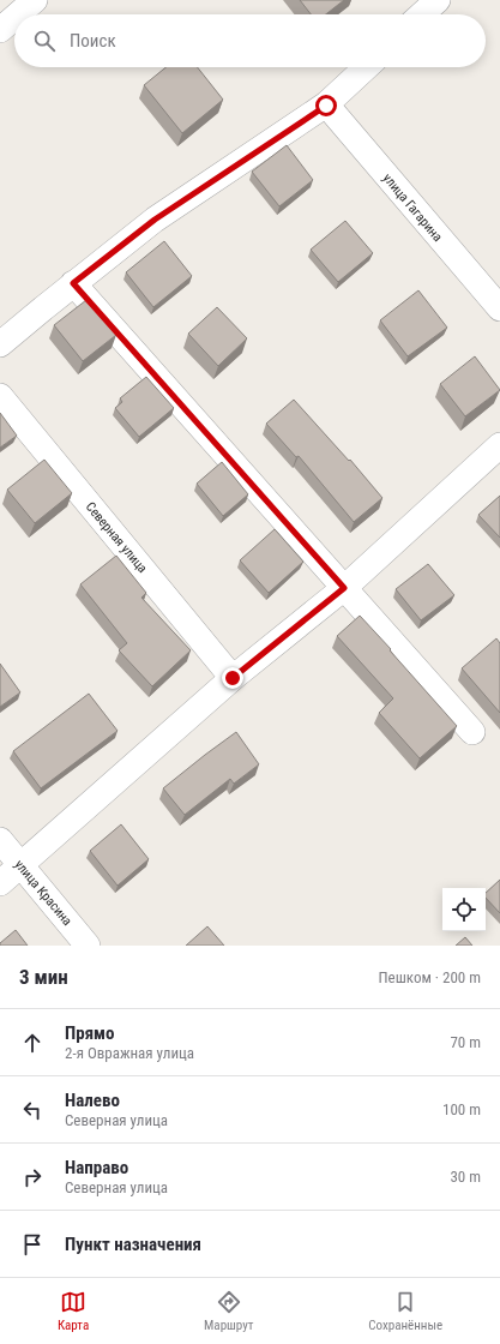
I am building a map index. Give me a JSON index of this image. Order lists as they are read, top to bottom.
{
  "streets": {
    "street": ["улица Гагарина", "Северная улица", "улица Красина"]
  },
  "page": {
    "search": "Поиск",
    "heading": ["3 мин", "Пешком · 200 m"],
    "list": [
      ["Прямо", "2-я Овражная улица", "70 m"],
      ["Налево", "Северная улица", "100 m"],
      ["Направо", "Северная улица", "30 m"],
      "Пункт назначения"
    ],
    "nav": ["Карта", "Маршрут", "Сохранённые"]
  }
}
